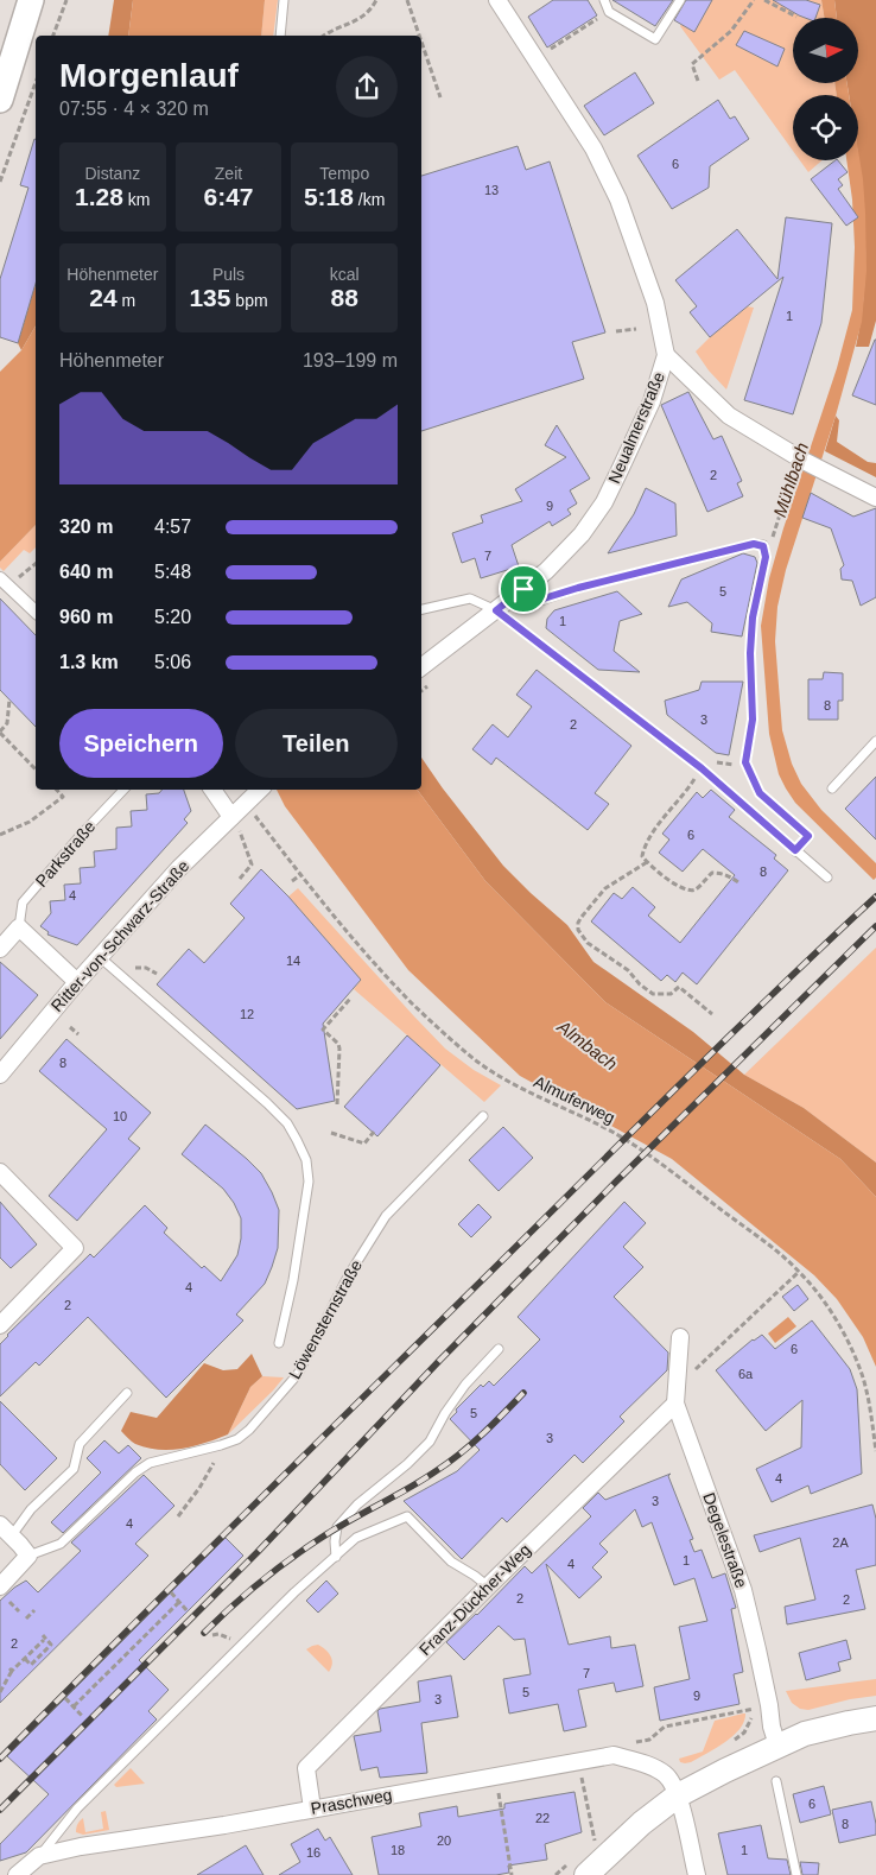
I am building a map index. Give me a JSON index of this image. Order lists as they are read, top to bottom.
{
  "streets": {
    "street": [
      "Neualmerstraße",
      "Ritter-von-Schwarz-Straße",
      "Löwensternstraße",
      "Degelestraße",
      "Franz-Dückher-Weg",
      "Praschweg"
    ],
    "lane": ["Parkstraße"],
    "path": ["Almuferweg"]
  },
  "crossings": [
    ["Ritter-von-Schwarz-Straße", "Almuferweg"],
    ["Ritter-von-Schwarz-Straße", "Löwensternstraße"],
    ["Degelestraße", "Franz-Dückher-Weg"],
    ["Franz-Dückher-Weg", "Praschweg"]
  ],
  "water": ["Mühlbach", "Almbach"],
  "house_numbers": [
    "6",
    "13",
    "1",
    "2",
    "9",
    "7",
    "5",
    "1",
    "8",
    "3",
    "2",
    "6",
    "8",
    "4",
    "14",
    "12",
    "8",
    "10",
    "4",
    "2",
    "6",
    "6a",
    "5",
    "3",
    "4",
    "3",
    "4",
    "2A",
    "1",
    "4",
    "2",
    "2",
    "2",
    "7",
    "5",
    "9",
    "3",
    "6",
    "22",
    "8",
    "20",
    "18",
    "1",
    "16"
  ],
  "north": "right",
  "page": {
    "heading": ["Morgenlauf", "07:55 · 4 × 320 m"],
    "stats": [
      ["Distanz", "1.28 km"],
      ["Zeit", "6:47"],
      ["Tempo", "5:18 /km"],
      ["Höhenmeter", "24 m"],
      ["Puls", "135 bpm"],
      ["kcal", "88"]
    ],
    "chart": ["Höhenmeter", "193–199 m"],
    "list": [
      {
        "name": "320 m",
        "note": "4:57"
      },
      {
        "name": "640 m",
        "note": "5:48"
      },
      {
        "name": "960 m",
        "note": "5:20"
      },
      {
        "name": "1.3 km",
        "note": "5:06"
      }
    ],
    "buttons": ["Speichern", "Teilen"]
  }
}
